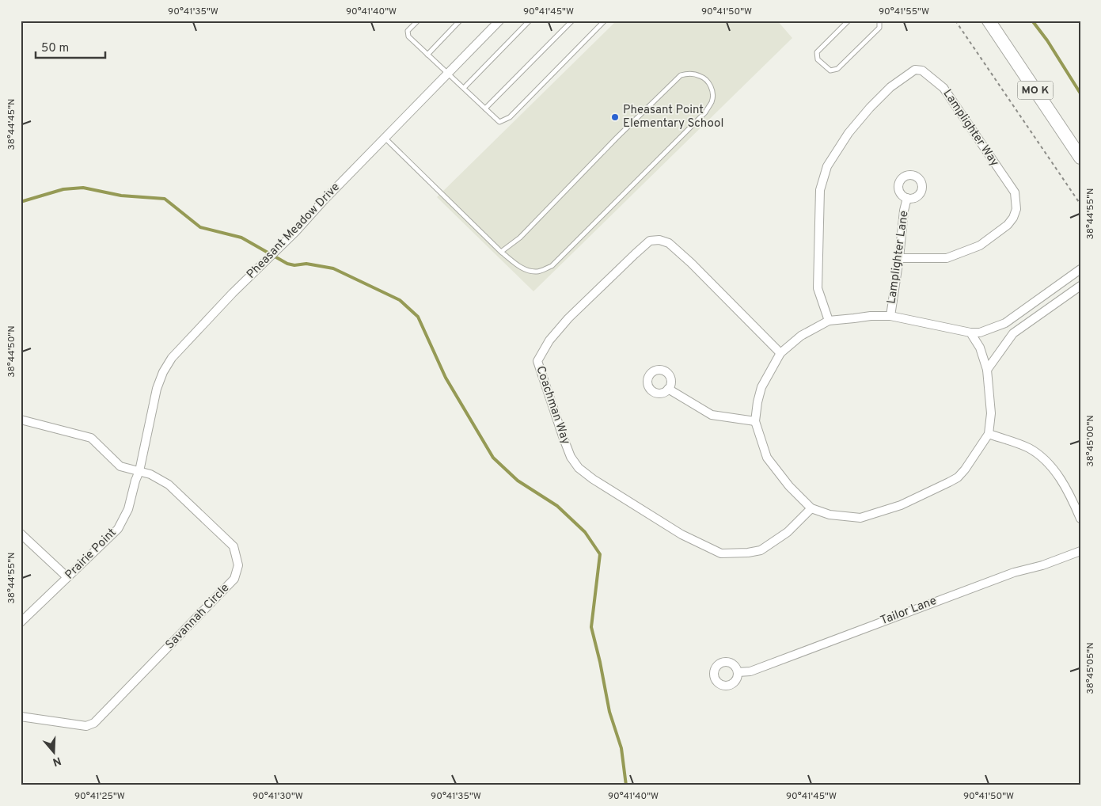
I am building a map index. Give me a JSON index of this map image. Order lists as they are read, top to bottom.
{
  "streets": {
    "main road": ["MO K"],
    "street": [
      "Lamplighter Way",
      "Pheasant Meadow Drive",
      "Lamplighter Lane",
      "Coachman Way",
      "Prairie Point",
      "Tailor Lane",
      "Savannah Circle"
    ]
  },
  "crossings": [
    ["Lamplighter Way", "Lamplighter Lane"],
    ["Pheasant Meadow Drive", "Prairie Point"],
    ["Pheasant Meadow Drive", "Savannah Circle"],
    ["Prairie Point", "Savannah Circle"]
  ],
  "places": ["Pheasant Point Elementary School"],
  "scale_bar": "50 m",
  "north": "bottom",
  "coordinates": [
    "90°41'35\"W",
    "90°41'40\"W",
    "90°41'45\"W",
    "90°41'50\"W",
    "90°41'55\"W",
    "38°44'45\"N",
    "38°44'55\"N",
    "38°44'50\"N",
    "38°45'00\"N",
    "38°45'05\"N",
    "90°41'25\"W",
    "90°41'30\"W"
  ]
}
